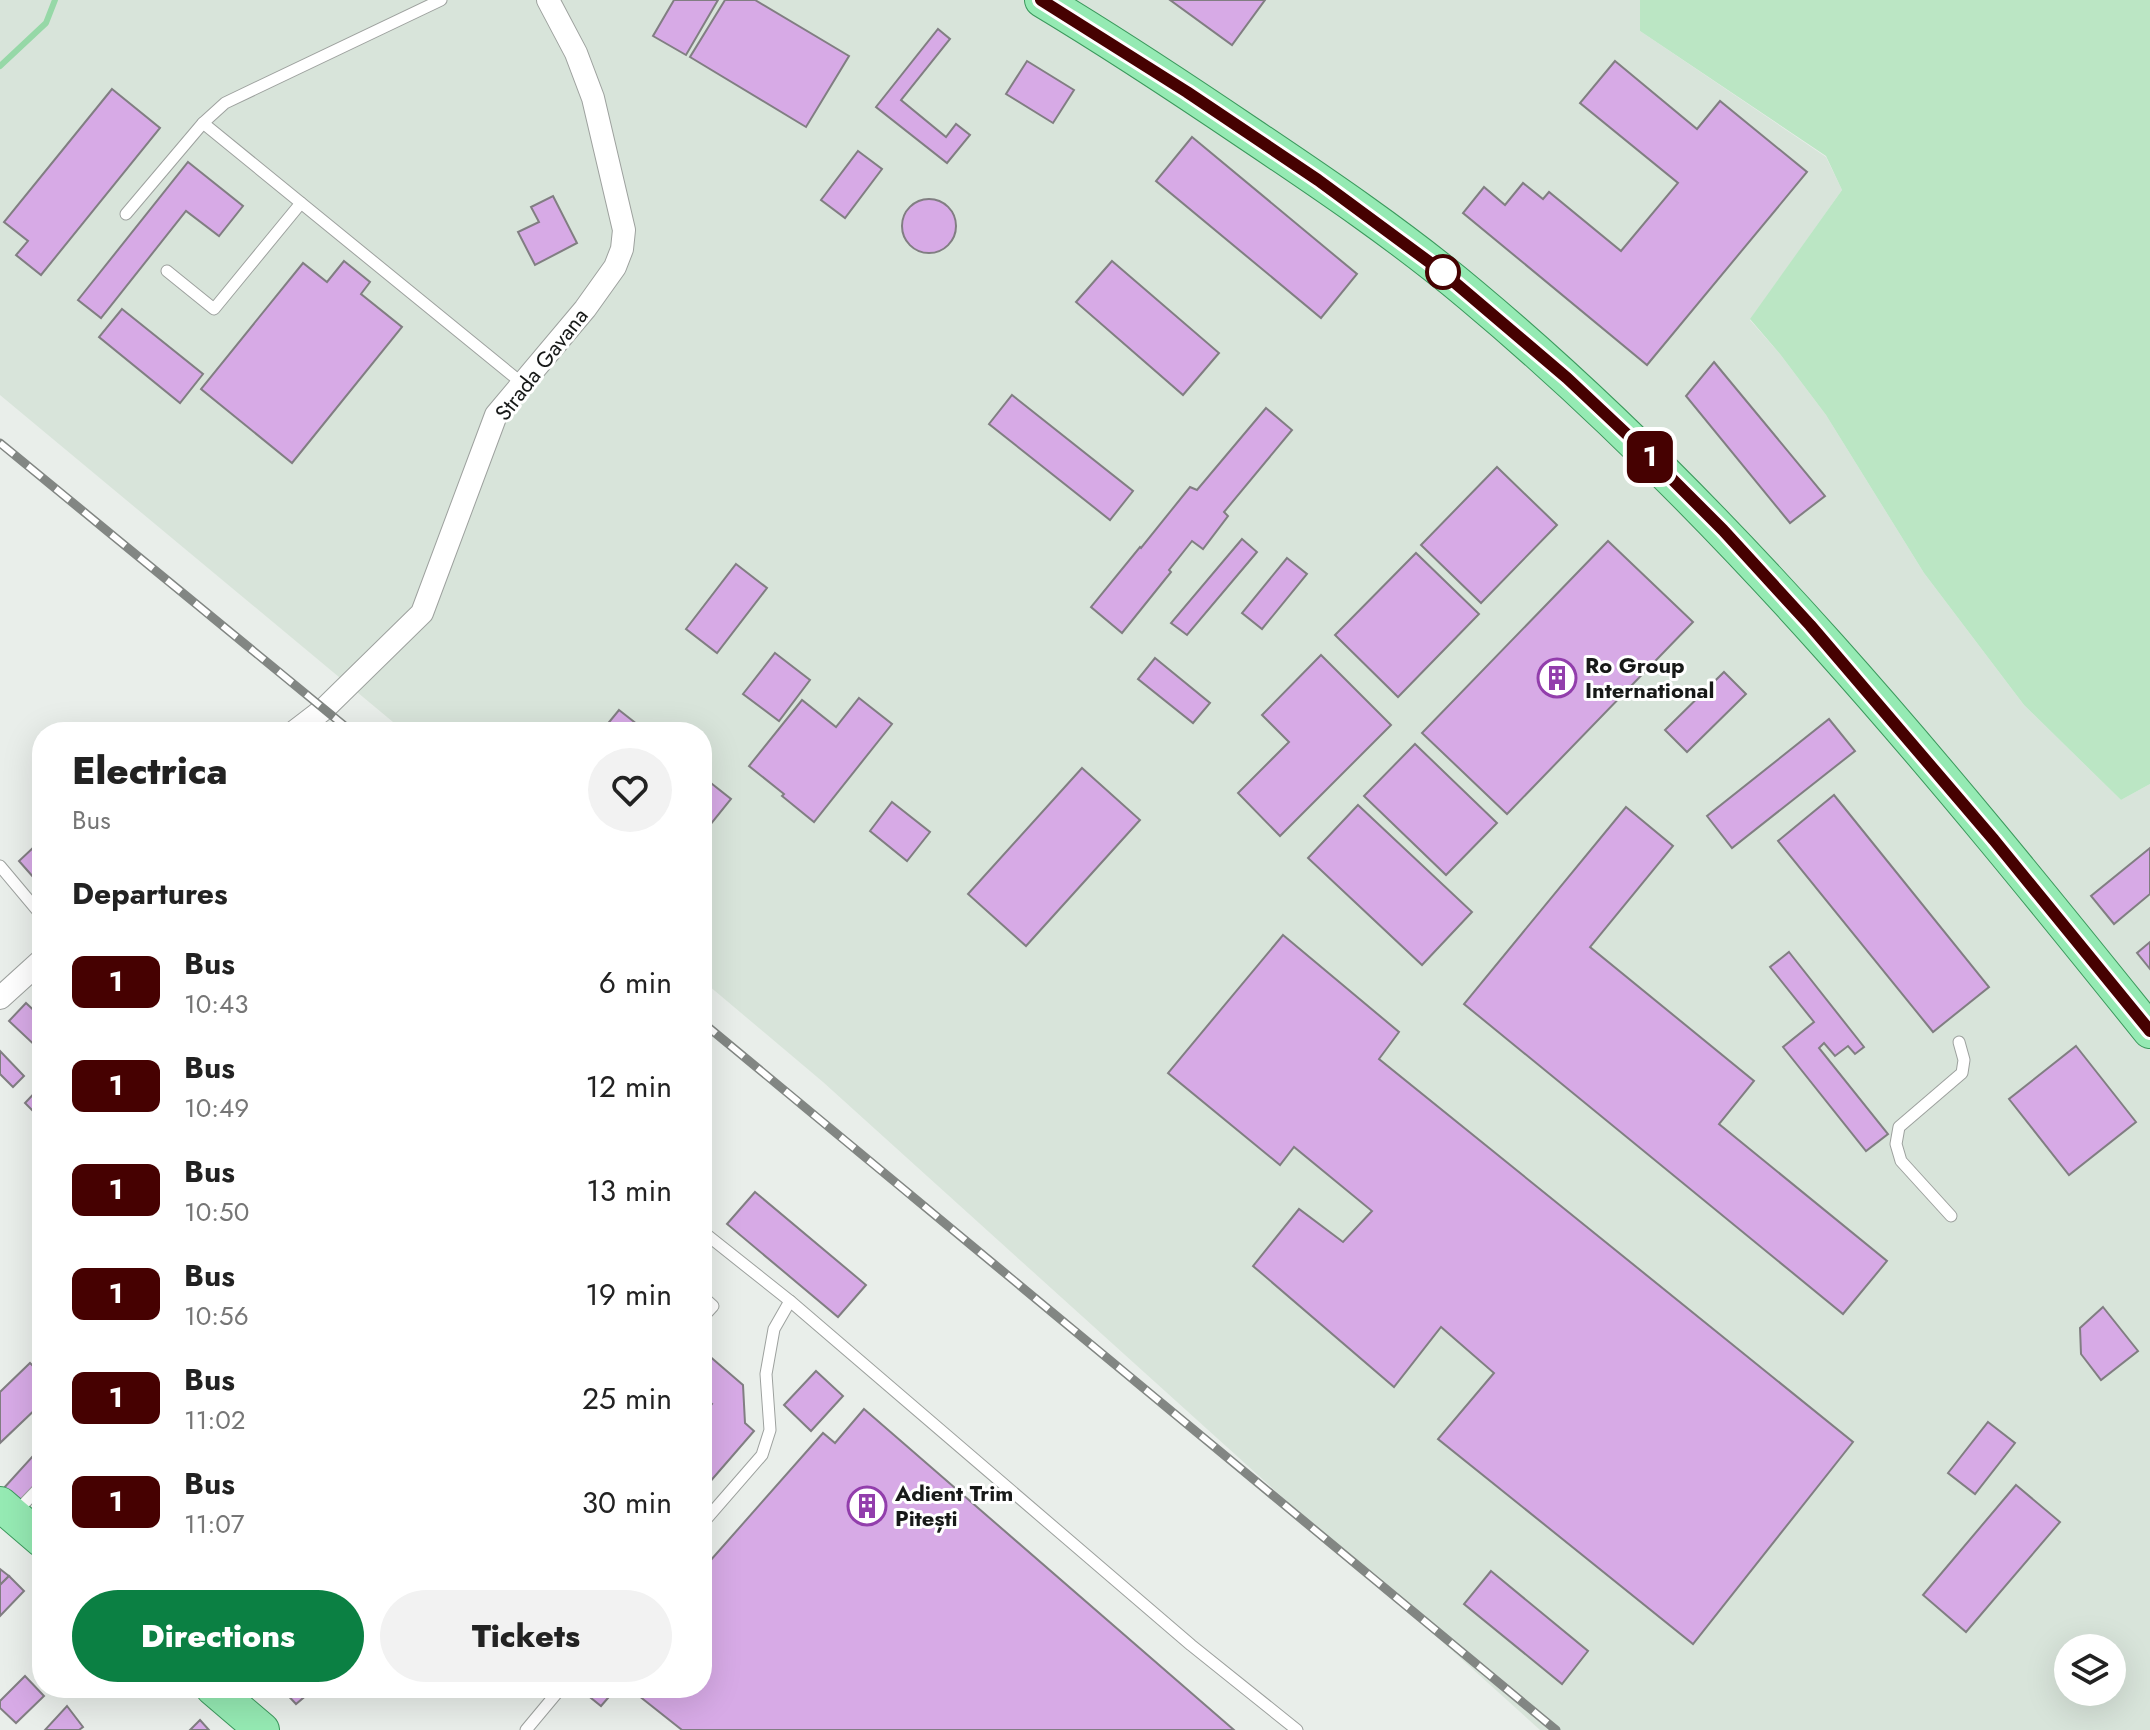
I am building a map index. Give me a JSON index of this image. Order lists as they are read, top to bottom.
{
  "streets": {
    "street": ["Strada Gavana"]
  },
  "places": {
    "building": ["Ro Group International", "Adient Trim Pitești"]
  },
  "lines": ["bus line 1"],
  "page": {
    "on_map": "1",
    "heading": [
      ["Electrica", "Bus"],
      "Departures"
    ],
    "list": [
      {
        "mark": "1",
        "name": "Bus",
        "note": "10:43",
        "value": "6 min"
      },
      {
        "mark": "1",
        "name": "Bus",
        "note": "10:49",
        "value": "12 min"
      },
      {
        "mark": "1",
        "name": "Bus",
        "note": "10:50",
        "value": "13 min"
      },
      {
        "mark": "1",
        "name": "Bus",
        "note": "10:56",
        "value": "19 min"
      },
      {
        "mark": "1",
        "name": "Bus",
        "note": "11:02",
        "value": "25 min"
      },
      {
        "mark": "1",
        "name": "Bus",
        "note": "11:07",
        "value": "30 min"
      }
    ],
    "buttons": ["Directions", "Tickets"]
  }
}
